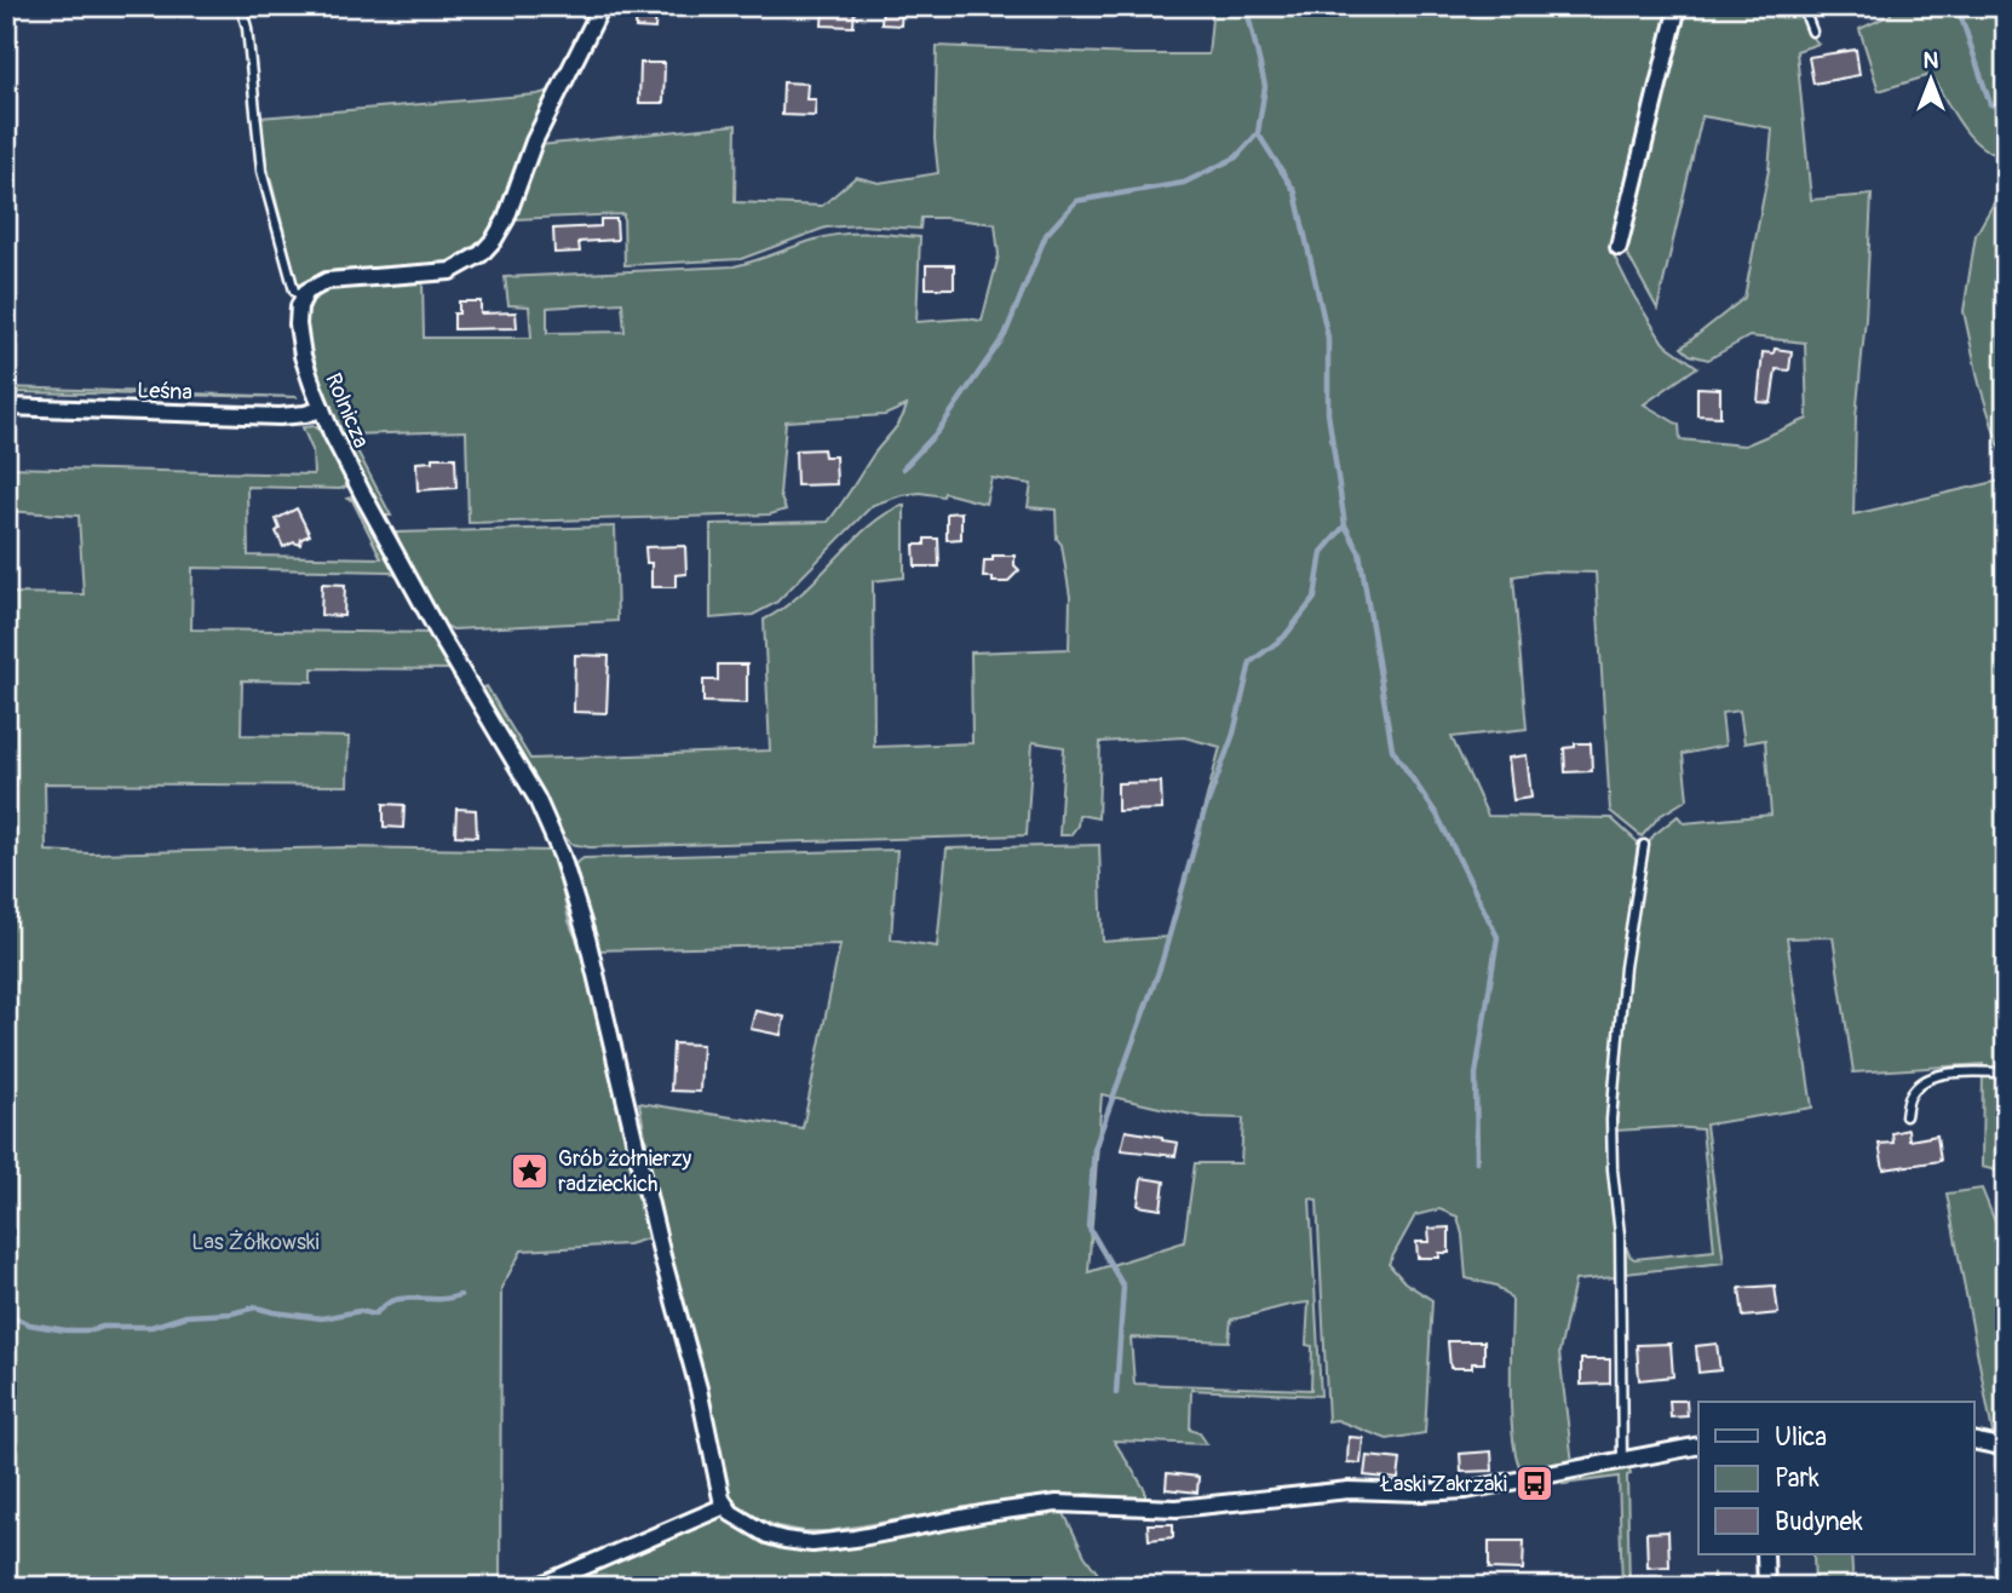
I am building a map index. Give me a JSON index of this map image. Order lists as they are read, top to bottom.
{
  "streets": {
    "street": ["Leśna", "Rolnicza"]
  },
  "crossings": [
    ["Leśna", "Rolnicza"]
  ],
  "parks": ["Las Żółkowski"],
  "places": {
    "place": ["Grób żołnierzy radzieckich"],
    "bus stop": ["Łaski Zakrzaki"]
  },
  "legend": ["Ulica", "Park", "Budynek"],
  "north": "top"
}
